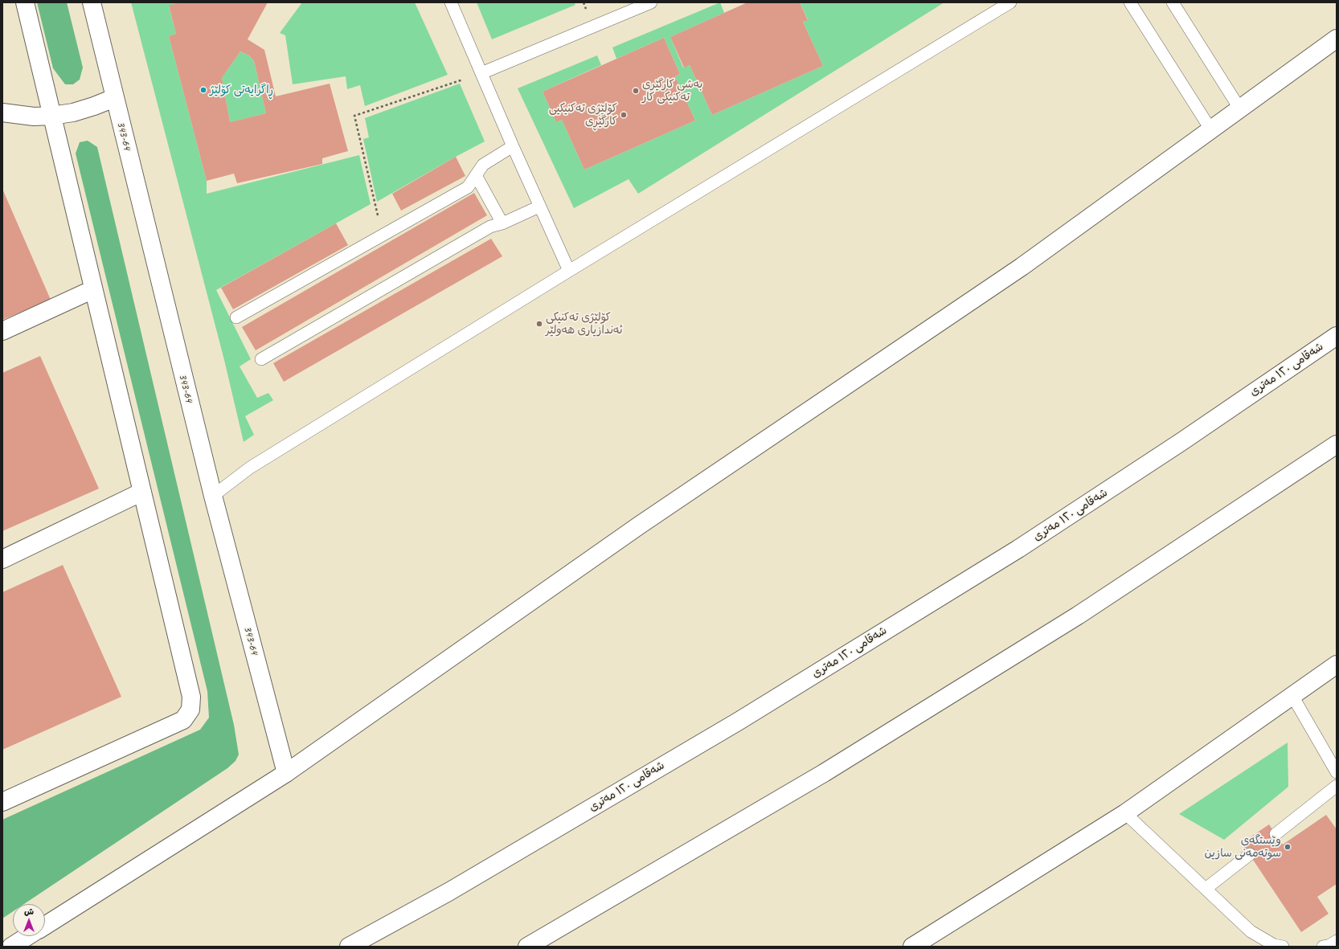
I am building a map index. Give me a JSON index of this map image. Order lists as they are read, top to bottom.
{
  "streets": {
    "main road": ["343-64", "شەقامی ١٢٠ مەتری"]
  },
  "places": [
    "ڕاگرایەتی کۆلێژ",
    "بەشی کارگێڕی تەکنیکی کار",
    "کۆلێژی تەکنیکیی کارگێڕی",
    "کۆلێژی تەکنیکی ئەندازیاری هەولێر",
    "وێستگەی سوتەمەنی سازین"
  ],
  "north": "top"
}
